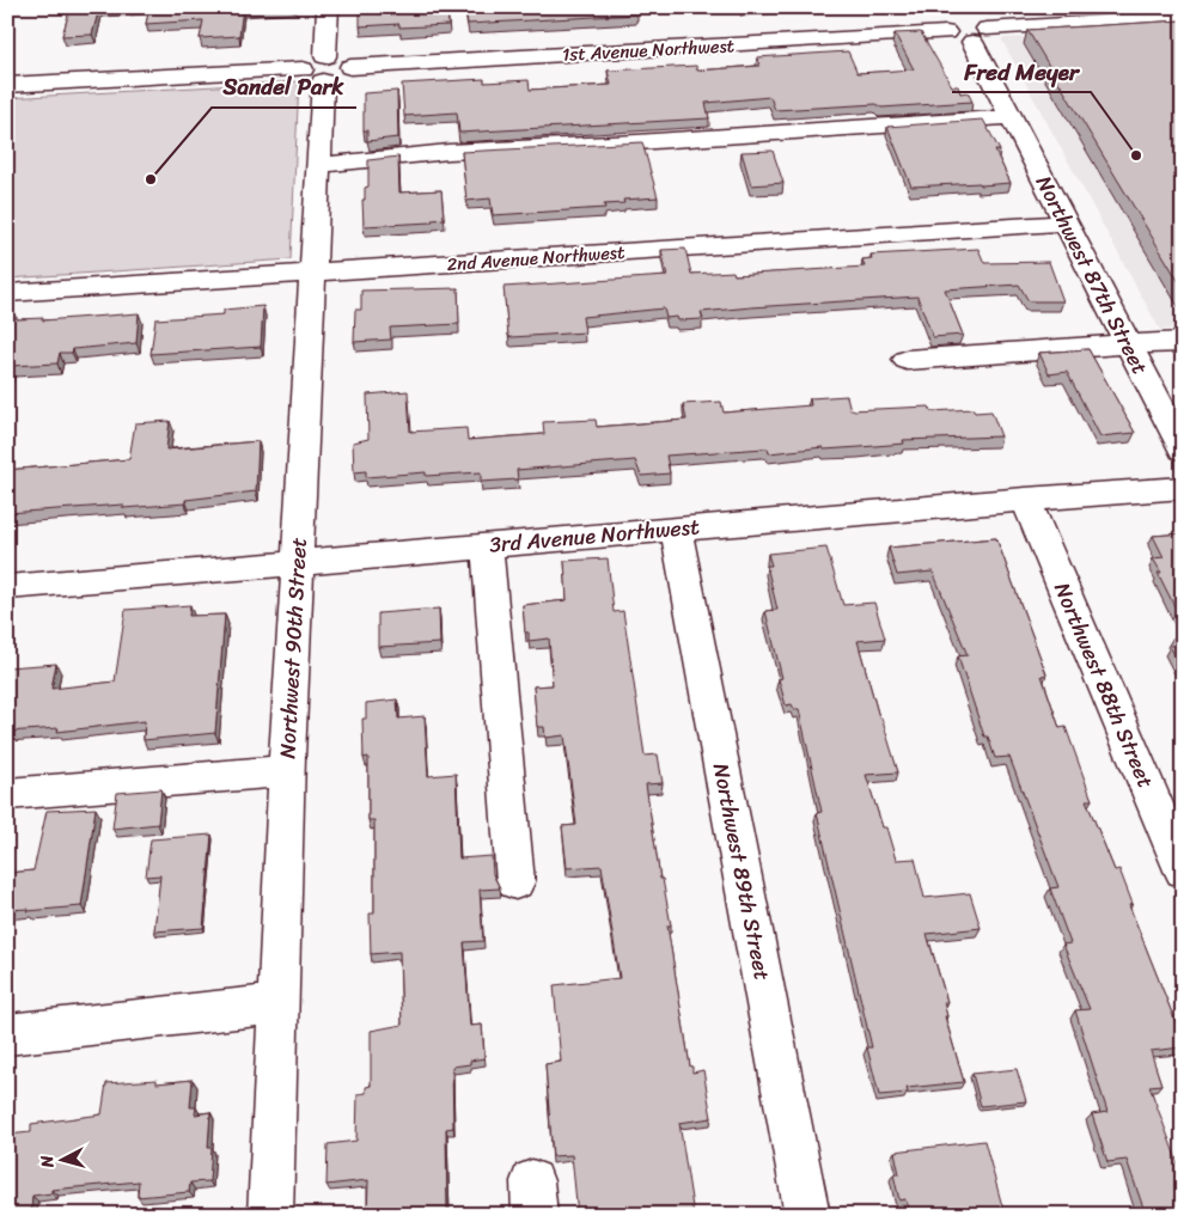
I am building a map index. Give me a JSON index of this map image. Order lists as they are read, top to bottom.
{
  "streets": {
    "street": [
      "1st Avenue Northwest",
      "2nd Avenue Northwest",
      "Northwest 87th Street",
      "3rd Avenue Northwest",
      "Northwest 90th Street",
      "Northwest 88th Street",
      "Northwest 89th Street"
    ]
  },
  "crossings": [
    ["1st Avenue Northwest", "Northwest 87th Street"],
    ["1st Avenue Northwest", "Northwest 90th Street"],
    ["2nd Avenue Northwest", "Northwest 87th Street"],
    ["2nd Avenue Northwest", "Northwest 90th Street"],
    ["3rd Avenue Northwest", "Northwest 90th Street"],
    ["3rd Avenue Northwest", "Northwest 88th Street"],
    ["3rd Avenue Northwest", "Northwest 89th Street"]
  ],
  "places": ["Fred Meyer", "Sandel Park"],
  "north": "left"
}
